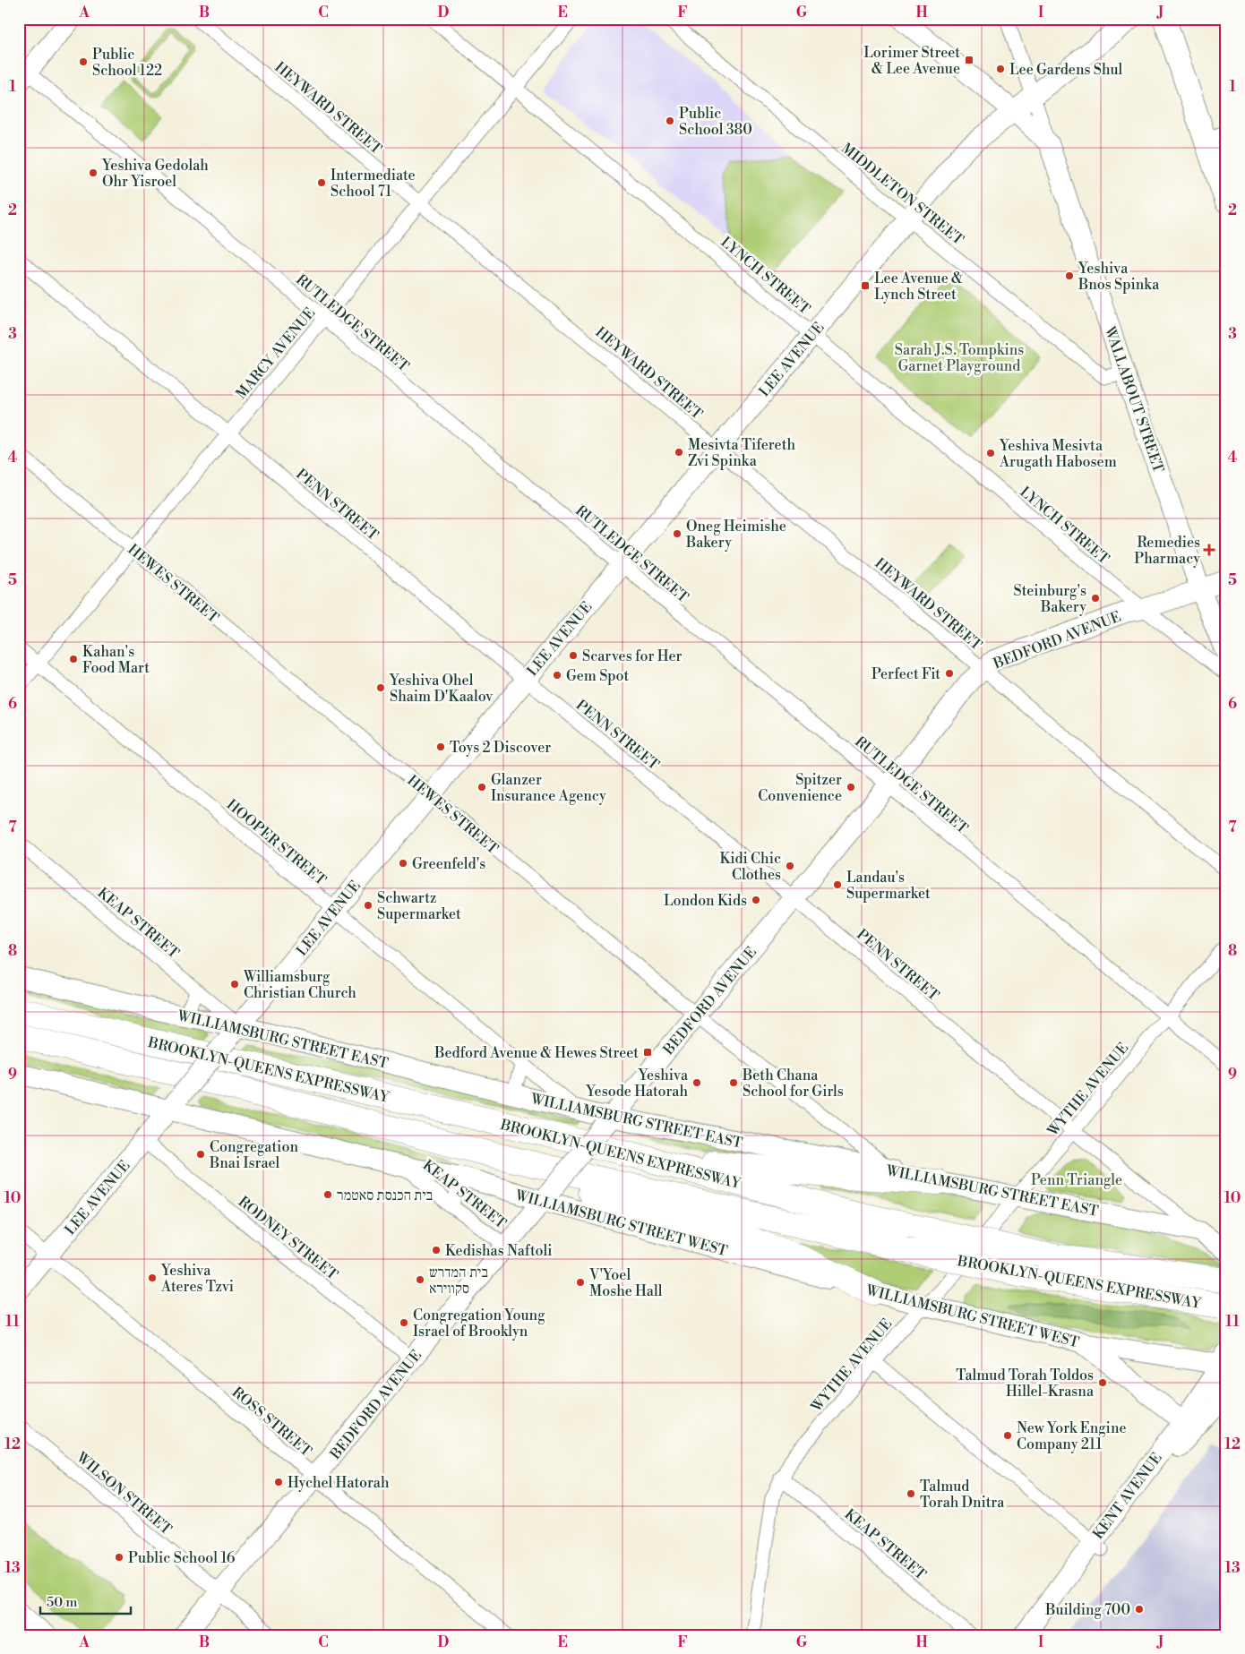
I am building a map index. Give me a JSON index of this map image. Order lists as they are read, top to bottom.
{
  "streets": {
    "highway": ["BROOKLYN-QUEENS EXPRESSWAY"],
    "main road": [
      "LEE AVENUE",
      "WALLABOUT STREET",
      "BEDFORD AVENUE",
      "WILLIAMSBURG STREET EAST",
      "WILLIAMSBURG STREET WEST",
      "KENT AVENUE"
    ],
    "street": [
      "HEYWARD STREET",
      "MIDDLETON STREET",
      "LYNCH STREET",
      "RUTLEDGE STREET",
      "MARCY AVENUE",
      "PENN STREET",
      "HEWES STREET",
      "HOOPER STREET",
      "KEAP STREET",
      "WYTHE AVENUE",
      "RODNEY STREET",
      "ROSS STREET",
      "WILSON STREET"
    ]
  },
  "crossings": [
    ["HEYWARD STREET", "MARCY AVENUE"],
    ["HEYWARD STREET", "LEE AVENUE"],
    ["HEYWARD STREET", "BEDFORD AVENUE"],
    ["MIDDLETON STREET", "LEE AVENUE"],
    ["MIDDLETON STREET", "WALLABOUT STREET"],
    ["LYNCH STREET", "MARCY AVENUE"],
    ["LYNCH STREET", "LEE AVENUE"],
    ["LYNCH STREET", "BEDFORD AVENUE"],
    ["RUTLEDGE STREET", "MARCY AVENUE"],
    ["RUTLEDGE STREET", "LEE AVENUE"],
    ["RUTLEDGE STREET", "BEDFORD AVENUE"],
    ["RUTLEDGE STREET", "WYTHE AVENUE"],
    ["MARCY AVENUE", "PENN STREET"],
    ["MARCY AVENUE", "HEWES STREET"],
    ["MARCY AVENUE", "HOOPER STREET"],
    ["LEE AVENUE", "WALLABOUT STREET"],
    ["LEE AVENUE", "PENN STREET"],
    ["LEE AVENUE", "HEWES STREET"],
    ["LEE AVENUE", "HOOPER STREET"],
    ["LEE AVENUE", "KEAP STREET"],
    ["LEE AVENUE", "WILLIAMSBURG STREET EAST"],
    ["LEE AVENUE", "WILLIAMSBURG STREET WEST"],
    ["LEE AVENUE", "RODNEY STREET"],
    ["LEE AVENUE", "ROSS STREET"],
    ["WALLABOUT STREET", "BEDFORD AVENUE"],
    ["PENN STREET", "BEDFORD AVENUE"],
    ["PENN STREET", "WILLIAMSBURG STREET EAST"],
    ["PENN STREET", "WYTHE AVENUE"],
    ["HEWES STREET", "BEDFORD AVENUE"],
    ["HEWES STREET", "WILLIAMSBURG STREET EAST"],
    ["BEDFORD AVENUE", "KEAP STREET"],
    ["BEDFORD AVENUE", "WILLIAMSBURG STREET EAST"],
    ["BEDFORD AVENUE", "BROOKLYN-QUEENS EXPRESSWAY"],
    ["BEDFORD AVENUE", "WILLIAMSBURG STREET WEST"],
    ["BEDFORD AVENUE", "RODNEY STREET"],
    ["BEDFORD AVENUE", "ROSS STREET"],
    ["BEDFORD AVENUE", "WILSON STREET"],
    ["HOOPER STREET", "WILLIAMSBURG STREET EAST"],
    ["KEAP STREET", "WILLIAMSBURG STREET EAST"],
    ["KEAP STREET", "WYTHE AVENUE"],
    ["KEAP STREET", "WILLIAMSBURG STREET WEST"],
    ["WILLIAMSBURG STREET EAST", "BROOKLYN-QUEENS EXPRESSWAY"],
    ["WILLIAMSBURG STREET EAST", "WYTHE AVENUE"],
    ["WYTHE AVENUE", "WILLIAMSBURG STREET WEST"],
    ["WILLIAMSBURG STREET WEST", "KENT AVENUE"]
  ],
  "parks": ["Sarah J.S. Tompkins Garnet Playground", "Penn Triangle"],
  "places": {
    "transit": ["Lorimer Street & Lee Avenue", "Lee Avenue & Lynch Street", "Bedford Avenue & Hewes Street"],
    "other": [
      "Public School 122",
      "Lee Gardens Shul",
      "Public School 380",
      "Yeshiva Gedolah Ohr Yisroel",
      "Intermediate School 71",
      "Yeshiva Bnos Spinka",
      "Mesivta Tifereth Zvi Spinka",
      "Yeshiva Mesivta Arugath Habosem",
      "Oneg Heimishe Bakery",
      "Steinburg's Bakery",
      "Scarves for Her",
      "Kahan's Food Mart",
      "Perfect Fit",
      "Gem Spot",
      "Yeshiva Ohel Shaim D'Kaalov",
      "Toys 2 Discover",
      "Glanzer Insurance Agency",
      "Spitzer Convenience",
      "Greenfeld's",
      "Kidi Chic Clothes",
      "Landau's Supermarket",
      "London Kids",
      "Schwartz Supermarket",
      "Williamsburg Christian Church",
      "Yeshiva Yesode Hatorah",
      "Beth Chana School for Girls",
      "Congregation Bnai Israel",
      "בית הכנסת סאטמר",
      "Kedishas Naftoli",
      "Yeshiva Ateres Tzvi",
      "בית המדרש סקווירא",
      "V'Yoel Moshe Hall",
      "Congregation Young Israel of Brooklyn",
      "Talmud Torah Toldos Hillel-Krasna",
      "New York Engine Company 211",
      "Hychel Hatorah",
      "Talmud Torah Dnitra",
      "Public School 16",
      "Building 700"
    ],
    "health": ["Remedies Pharmacy"]
  },
  "scale_bar": "50 m",
  "grid": {
    "columns": [
      "A",
      "B",
      "C",
      "D",
      "E",
      "F",
      "G",
      "H",
      "I",
      "J"
    ],
    "rows": [
      "1",
      "2",
      "3",
      "4",
      "5",
      "6",
      "7",
      "8",
      "9",
      "10",
      "11",
      "12",
      "13"
    ]
  }
}
